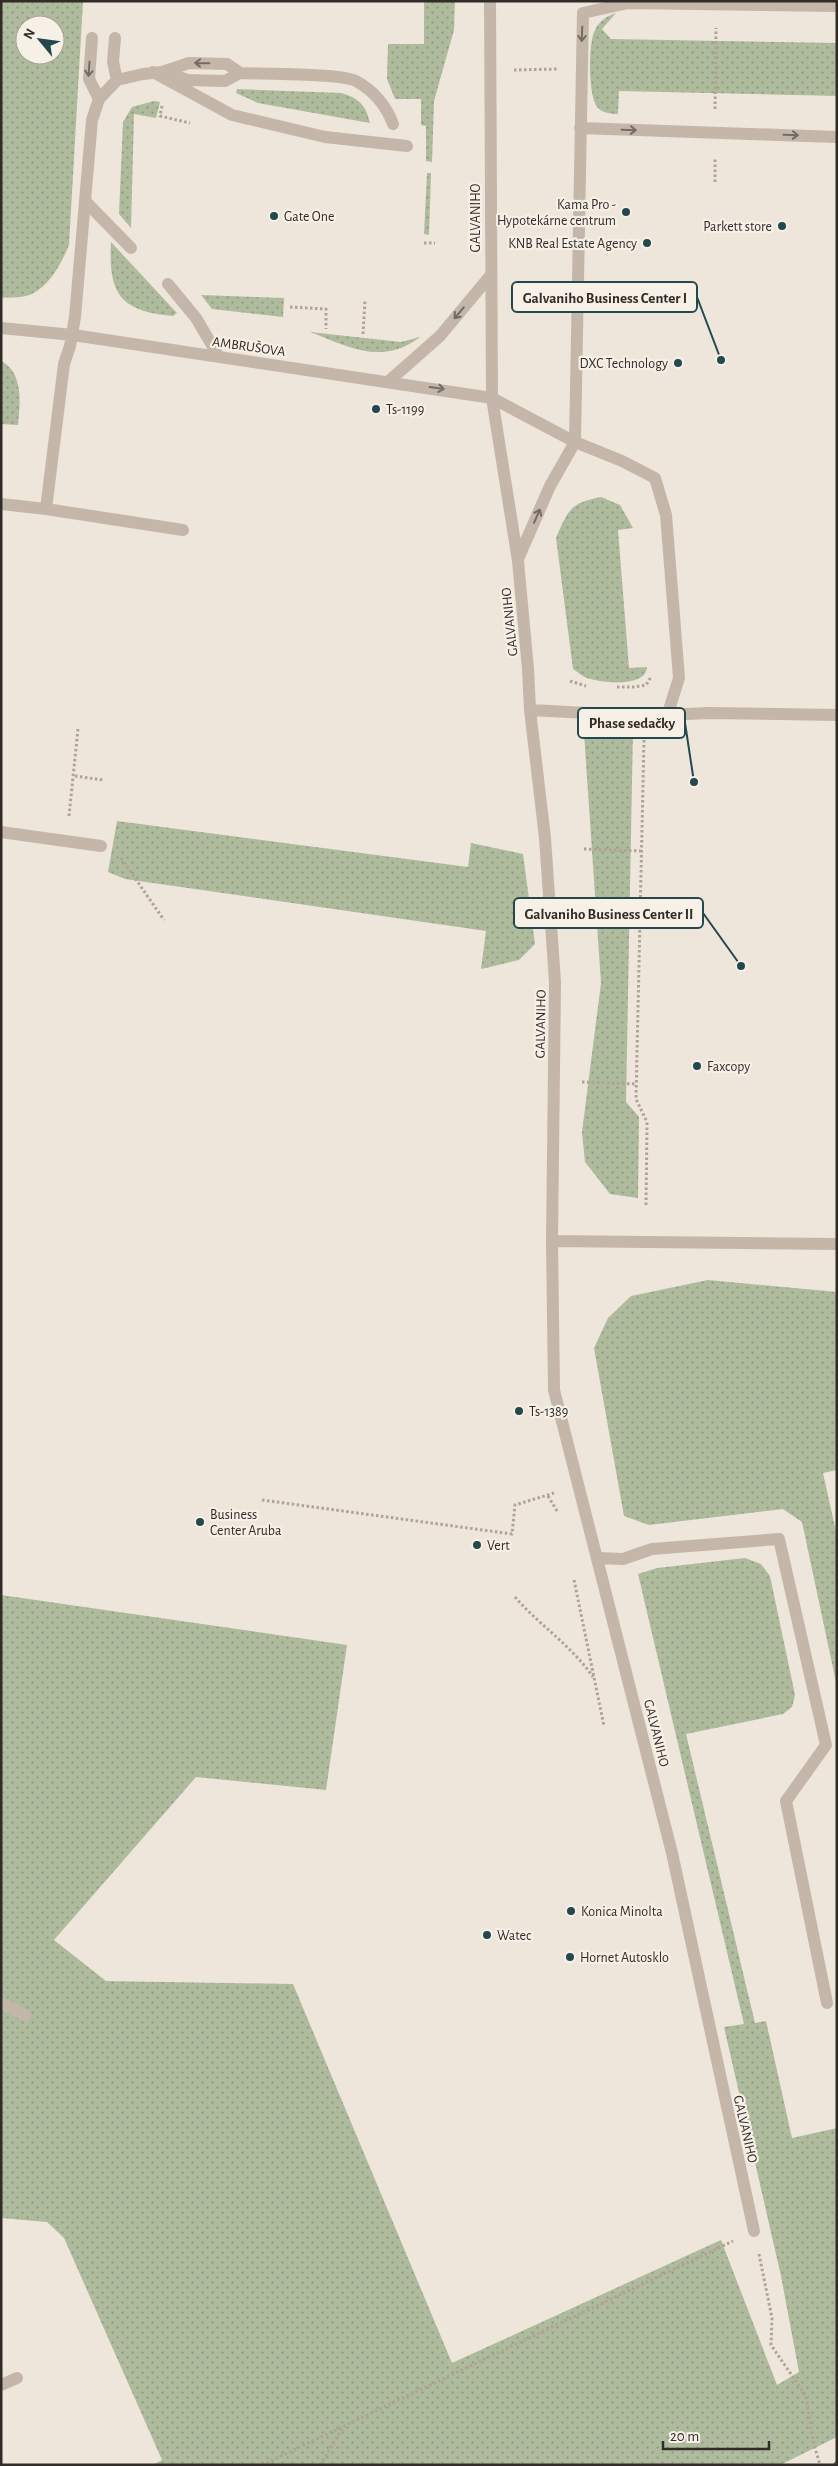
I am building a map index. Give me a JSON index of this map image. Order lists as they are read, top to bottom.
{
  "streets": {
    "lane": ["GALVANIHO", "AMBRUŠOVA"]
  },
  "crossings": [
    ["GALVANIHO", "AMBRUŠOVA"]
  ],
  "places": [
    "Kama Pro - Hypotekárne centrum",
    "Gate One",
    "Parkett store",
    "KNB Real Estate Agency",
    "Galvaniho Business Center I",
    "DXC Technology",
    "Ts-1199",
    "Phase sedačky",
    "Galvaniho Business Center II",
    "Faxcopy",
    "Ts-1389",
    "Business Center Aruba",
    "Vert",
    "Konica Minolta",
    "Watec",
    "Hornet Autosklo"
  ],
  "scale_bar": "20 m",
  "north": "top left"
}
